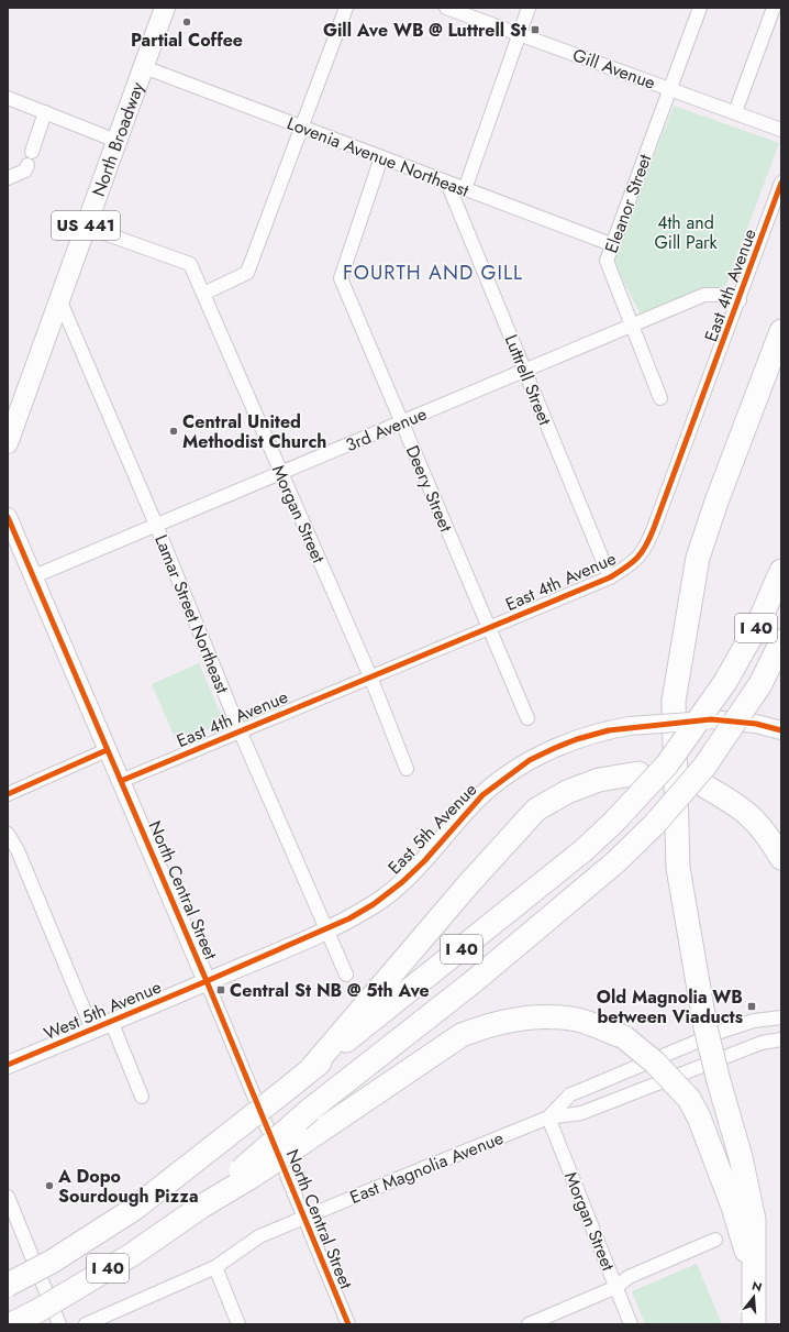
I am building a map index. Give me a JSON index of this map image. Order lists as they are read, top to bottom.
{
  "streets": {
    "highway": ["I 40"],
    "main road": [
      "North Broadway",
      "US 441",
      "East 5th Avenue",
      "North Central Street",
      "West 5th Avenue"
    ],
    "street": [
      "Gill Avenue",
      "Lovenia Avenue Northeast",
      "Eleanor Street",
      "East 4th Avenue",
      "Luttrell Street",
      "3rd Avenue",
      "Deery Street",
      "Morgan Street",
      "Lamar Street Northeast",
      "East Magnolia Avenue"
    ]
  },
  "crossings": [
    ["Gill Avenue", "Eleanor Street"],
    ["North Broadway", "Lovenia Avenue Northeast"],
    ["North Broadway", "Morgan Street"],
    ["North Broadway", "Lamar Street Northeast"],
    ["Lovenia Avenue Northeast", "Eleanor Street"],
    ["Lovenia Avenue Northeast", "Luttrell Street"],
    ["Lovenia Avenue Northeast", "Deery Street"],
    ["Eleanor Street", "3rd Avenue"],
    ["East 4th Avenue", "Luttrell Street"],
    ["East 4th Avenue", "3rd Avenue"],
    ["East 4th Avenue", "Deery Street"],
    ["East 4th Avenue", "Morgan Street"],
    ["East 4th Avenue", "Lamar Street Northeast"],
    ["East 4th Avenue", "North Central Street"],
    ["Luttrell Street", "3rd Avenue"],
    ["3rd Avenue", "Deery Street"],
    ["3rd Avenue", "Morgan Street"],
    ["3rd Avenue", "Lamar Street Northeast"],
    ["3rd Avenue", "North Central Street"],
    ["Morgan Street", "East Magnolia Avenue"],
    ["Lamar Street Northeast", "East 5th Avenue"],
    ["East 5th Avenue", "North Central Street"],
    ["East 5th Avenue", "West 5th Avenue"],
    ["North Central Street", "West 5th Avenue"],
    ["North Central Street", "East Magnolia Avenue"]
  ],
  "districts": ["FOURTH AND GILL"],
  "parks": ["4th and Gill Park"],
  "places": {
    "other": ["Partial Coffee", "Central United Methodist Church", "A Dopo Sourdough Pizza"],
    "transit": ["Gill Ave WB @ Luttrell St", "Central St NB @ 5th Ave", "Old Magnolia WB between Viaducts"]
  },
  "north": "top"
}
